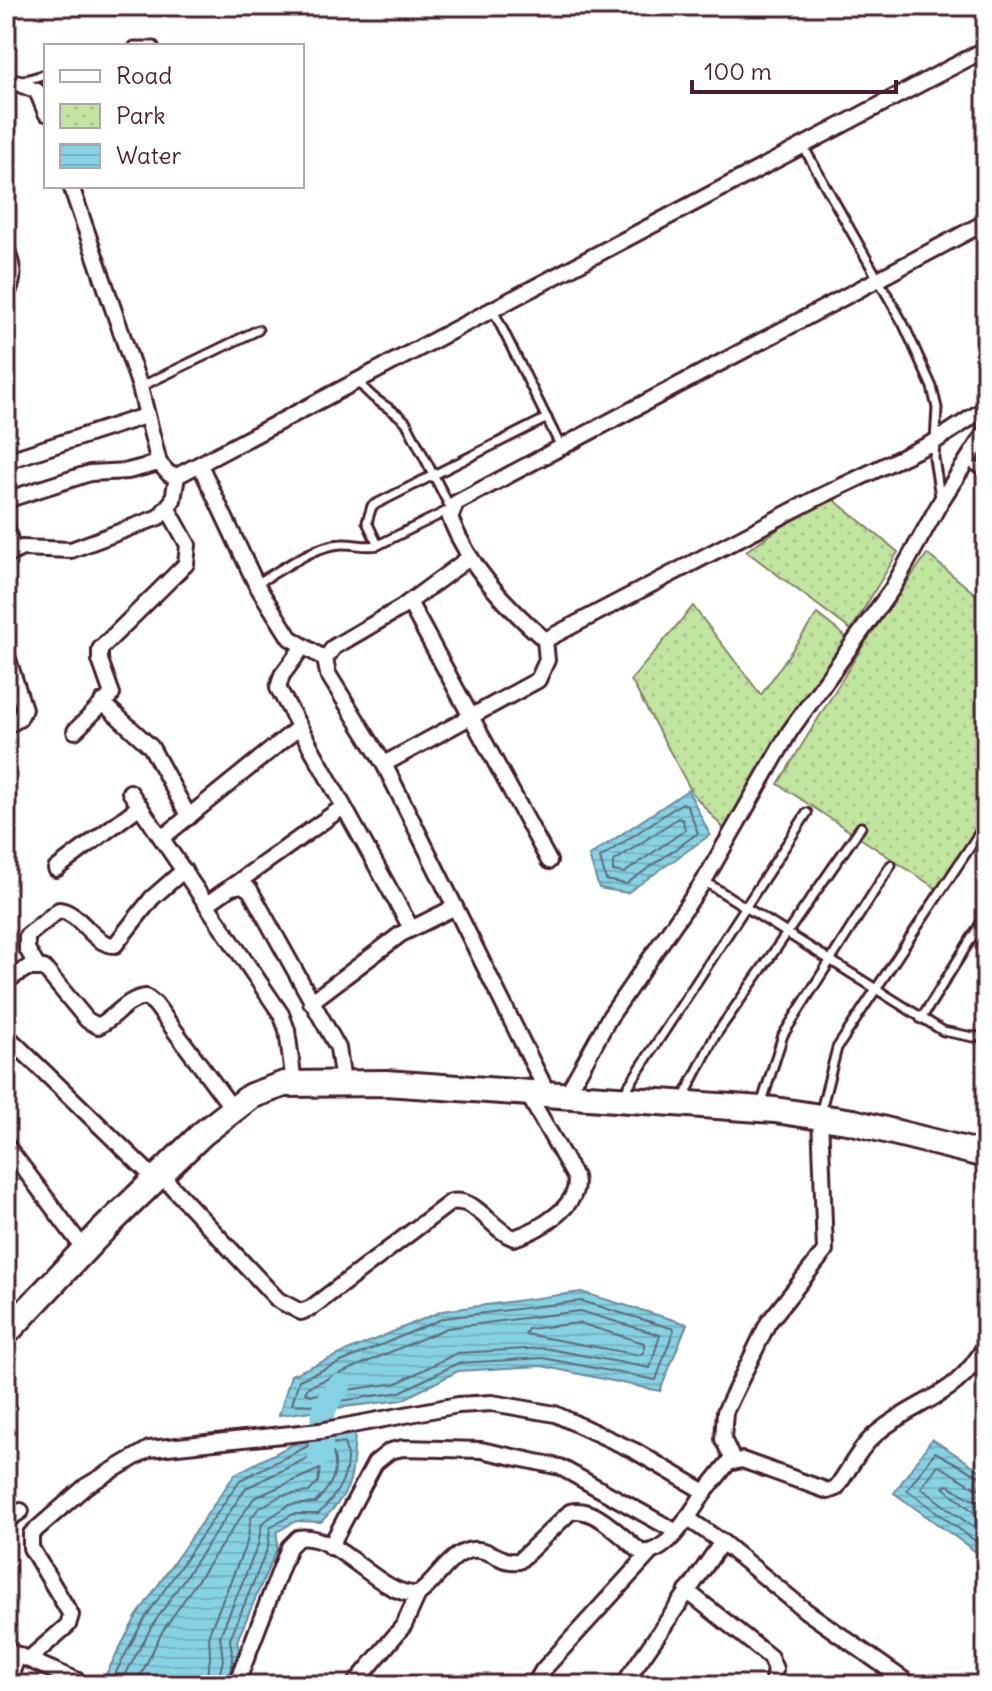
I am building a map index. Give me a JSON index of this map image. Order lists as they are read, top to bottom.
{
  "legend": ["Road", "Park", "Water"],
  "scale_bar": "100 m"
}
